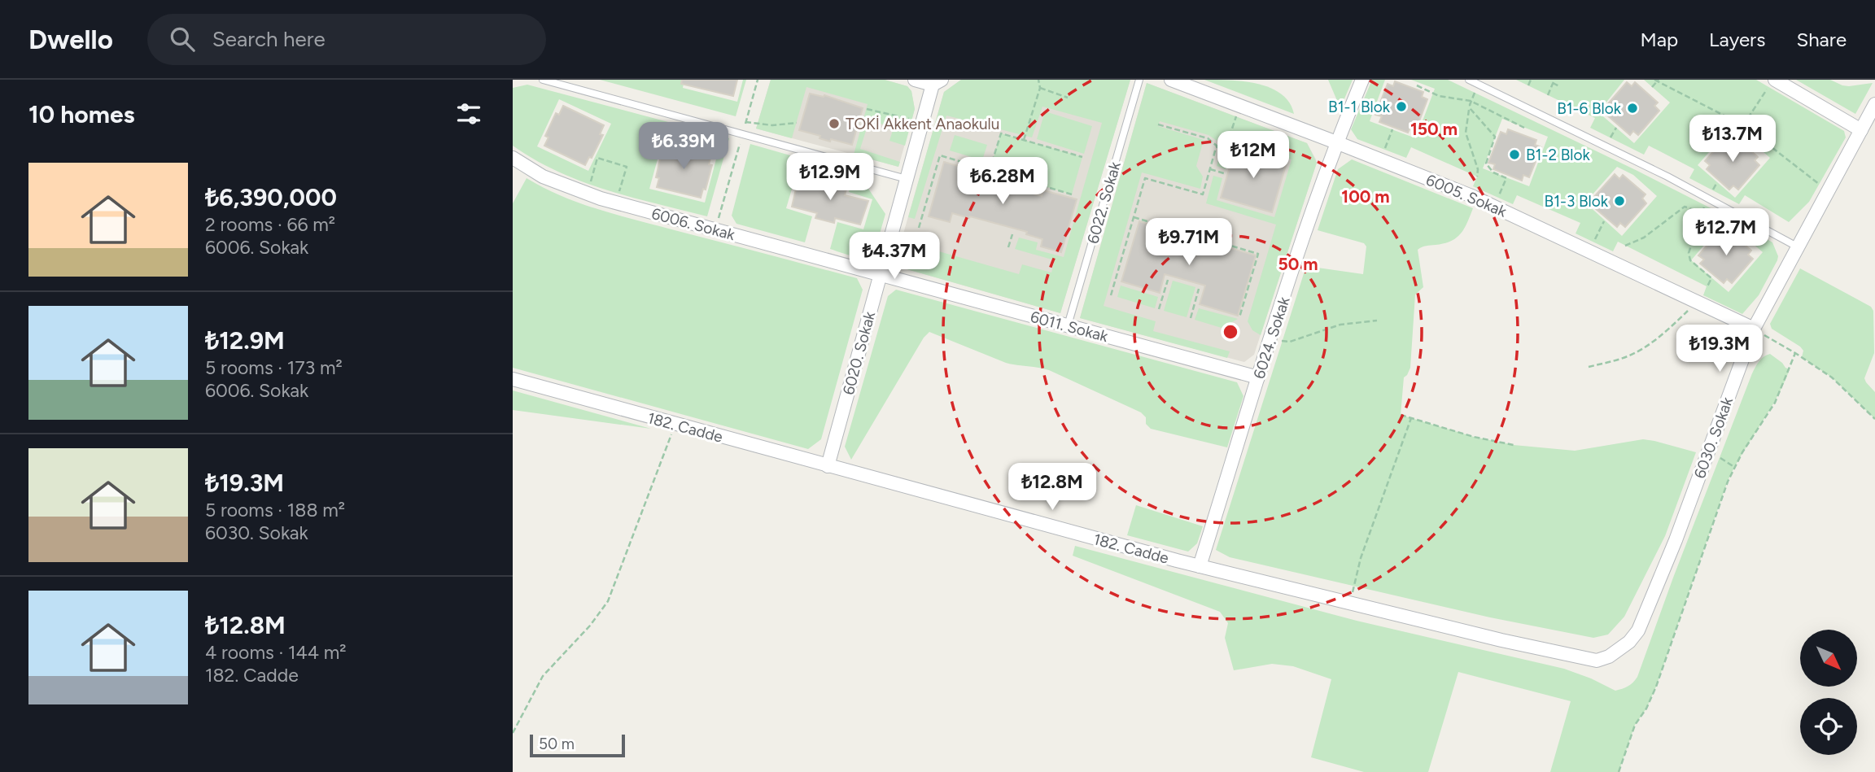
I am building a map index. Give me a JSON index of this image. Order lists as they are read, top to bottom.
{
  "streets": {
    "street": [
      "6005. Sokak",
      "6006. Sokak",
      "6011. Sokak",
      "6024. Sokak",
      "6020. Sokak",
      "182. Cadde",
      "6030. Sokak"
    ],
    "lane": ["6022. Sokak"]
  },
  "crossings": [
    ["6005. Sokak", "6024. Sokak"],
    ["6005. Sokak", "6030. Sokak"],
    ["6022. Sokak", "6011. Sokak"],
    ["6006. Sokak", "6011. Sokak"],
    ["6006. Sokak", "6020. Sokak"],
    ["6011. Sokak", "6024. Sokak"],
    ["6011. Sokak", "6020. Sokak"],
    ["6024. Sokak", "182. Cadde"],
    ["6020. Sokak", "182. Cadde"],
    ["182. Cadde", "6030. Sokak"]
  ],
  "places": [
    "B1-1 Blok",
    "B1-6 Blok",
    "TOKİ Akkent Anaokulu",
    "B1-2 Blok",
    "B1-3 Blok"
  ],
  "scale_bar": "50 m",
  "north": "bottom right",
  "page": {
    "header": "Dwello",
    "search": "Search here",
    "nav": ["Map", "Layers", "Share"],
    "heading": "10 homes",
    "price": [
      "₺13.7M",
      "₺6.39M",
      "₺12M",
      "₺12.9M",
      "₺6.28M",
      "₺12.7M",
      "₺9.71M",
      "₺4.37M",
      "₺19.3M",
      "₺12.8M"
    ],
    "list": [
      {
        "name": "₺6,390,000",
        "note": "2 rooms · 66 m² · 6006. Sokak"
      },
      {
        "name": "₺12.9M",
        "note": "5 rooms · 173 m² · 6006. Sokak"
      },
      {
        "name": "₺19.3M",
        "note": "5 rooms · 188 m² · 6030. Sokak"
      },
      {
        "name": "₺12.8M",
        "note": "4 rooms · 144 m² · 182. Cadde"
      }
    ],
    "scale": "50 m"
  },
  "rings": ["150 m", "100 m", "50 m"]
}
